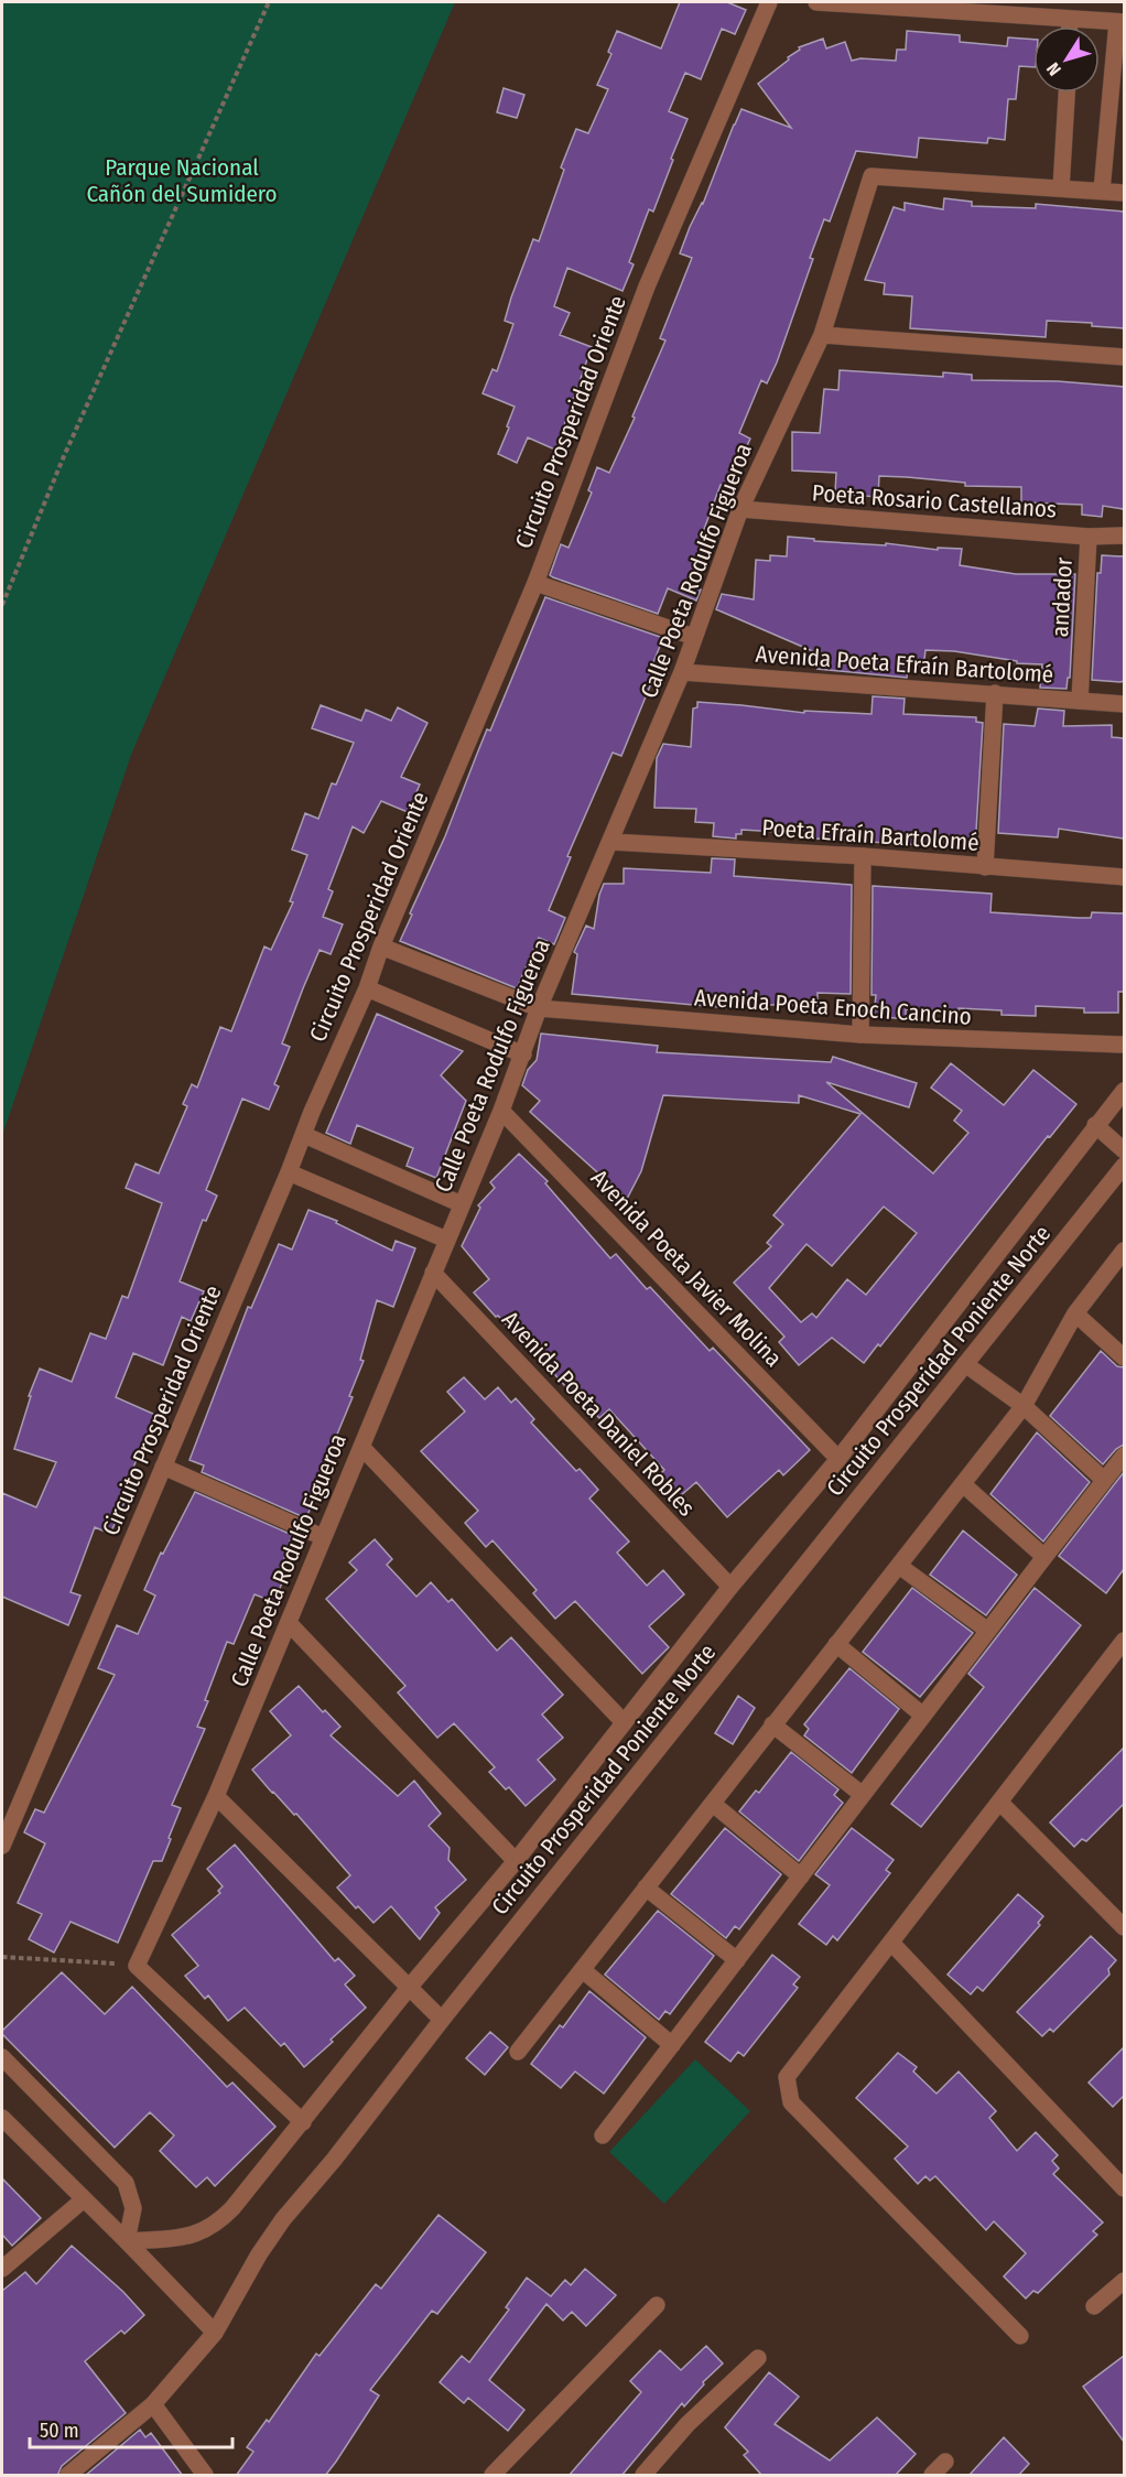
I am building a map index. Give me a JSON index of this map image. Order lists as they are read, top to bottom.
{
  "streets": {
    "street": [
      "Circuito Prosperidad Oriente",
      "Poeta Rosario Castellanos",
      "Calle Poeta Rodulfo Figueroa",
      "andador",
      "Avenida Poeta Efraín Bartolomé",
      "Poeta Efraín Bartolomé",
      "Avenida Poeta Enoch Cancino",
      "Avenida Poeta Javier Molina",
      "Circuito Prosperidad Poniente Norte",
      "Avenida Poeta Daniel Robles"
    ]
  },
  "crossings": [
    ["Circuito Prosperidad Oriente", "Avenida Poeta Enoch Cancino"],
    ["Poeta Rosario Castellanos", "Calle Poeta Rodulfo Figueroa"],
    ["Poeta Rosario Castellanos", "andador"],
    ["Calle Poeta Rodulfo Figueroa", "Avenida Poeta Efraín Bartolomé"],
    ["Calle Poeta Rodulfo Figueroa", "Poeta Efraín Bartolomé"],
    ["Calle Poeta Rodulfo Figueroa", "Avenida Poeta Enoch Cancino"],
    ["Calle Poeta Rodulfo Figueroa", "Avenida Poeta Javier Molina"],
    ["Calle Poeta Rodulfo Figueroa", "Avenida Poeta Daniel Robles"],
    ["andador", "Avenida Poeta Efraín Bartolomé"],
    ["Avenida Poeta Javier Molina", "Circuito Prosperidad Poniente Norte"],
    ["Circuito Prosperidad Poniente Norte", "Avenida Poeta Daniel Robles"]
  ],
  "parks": ["Parque Nacional Cañón del Sumidero"],
  "scale_bar": "50 m",
  "north": "bottom left"
}
